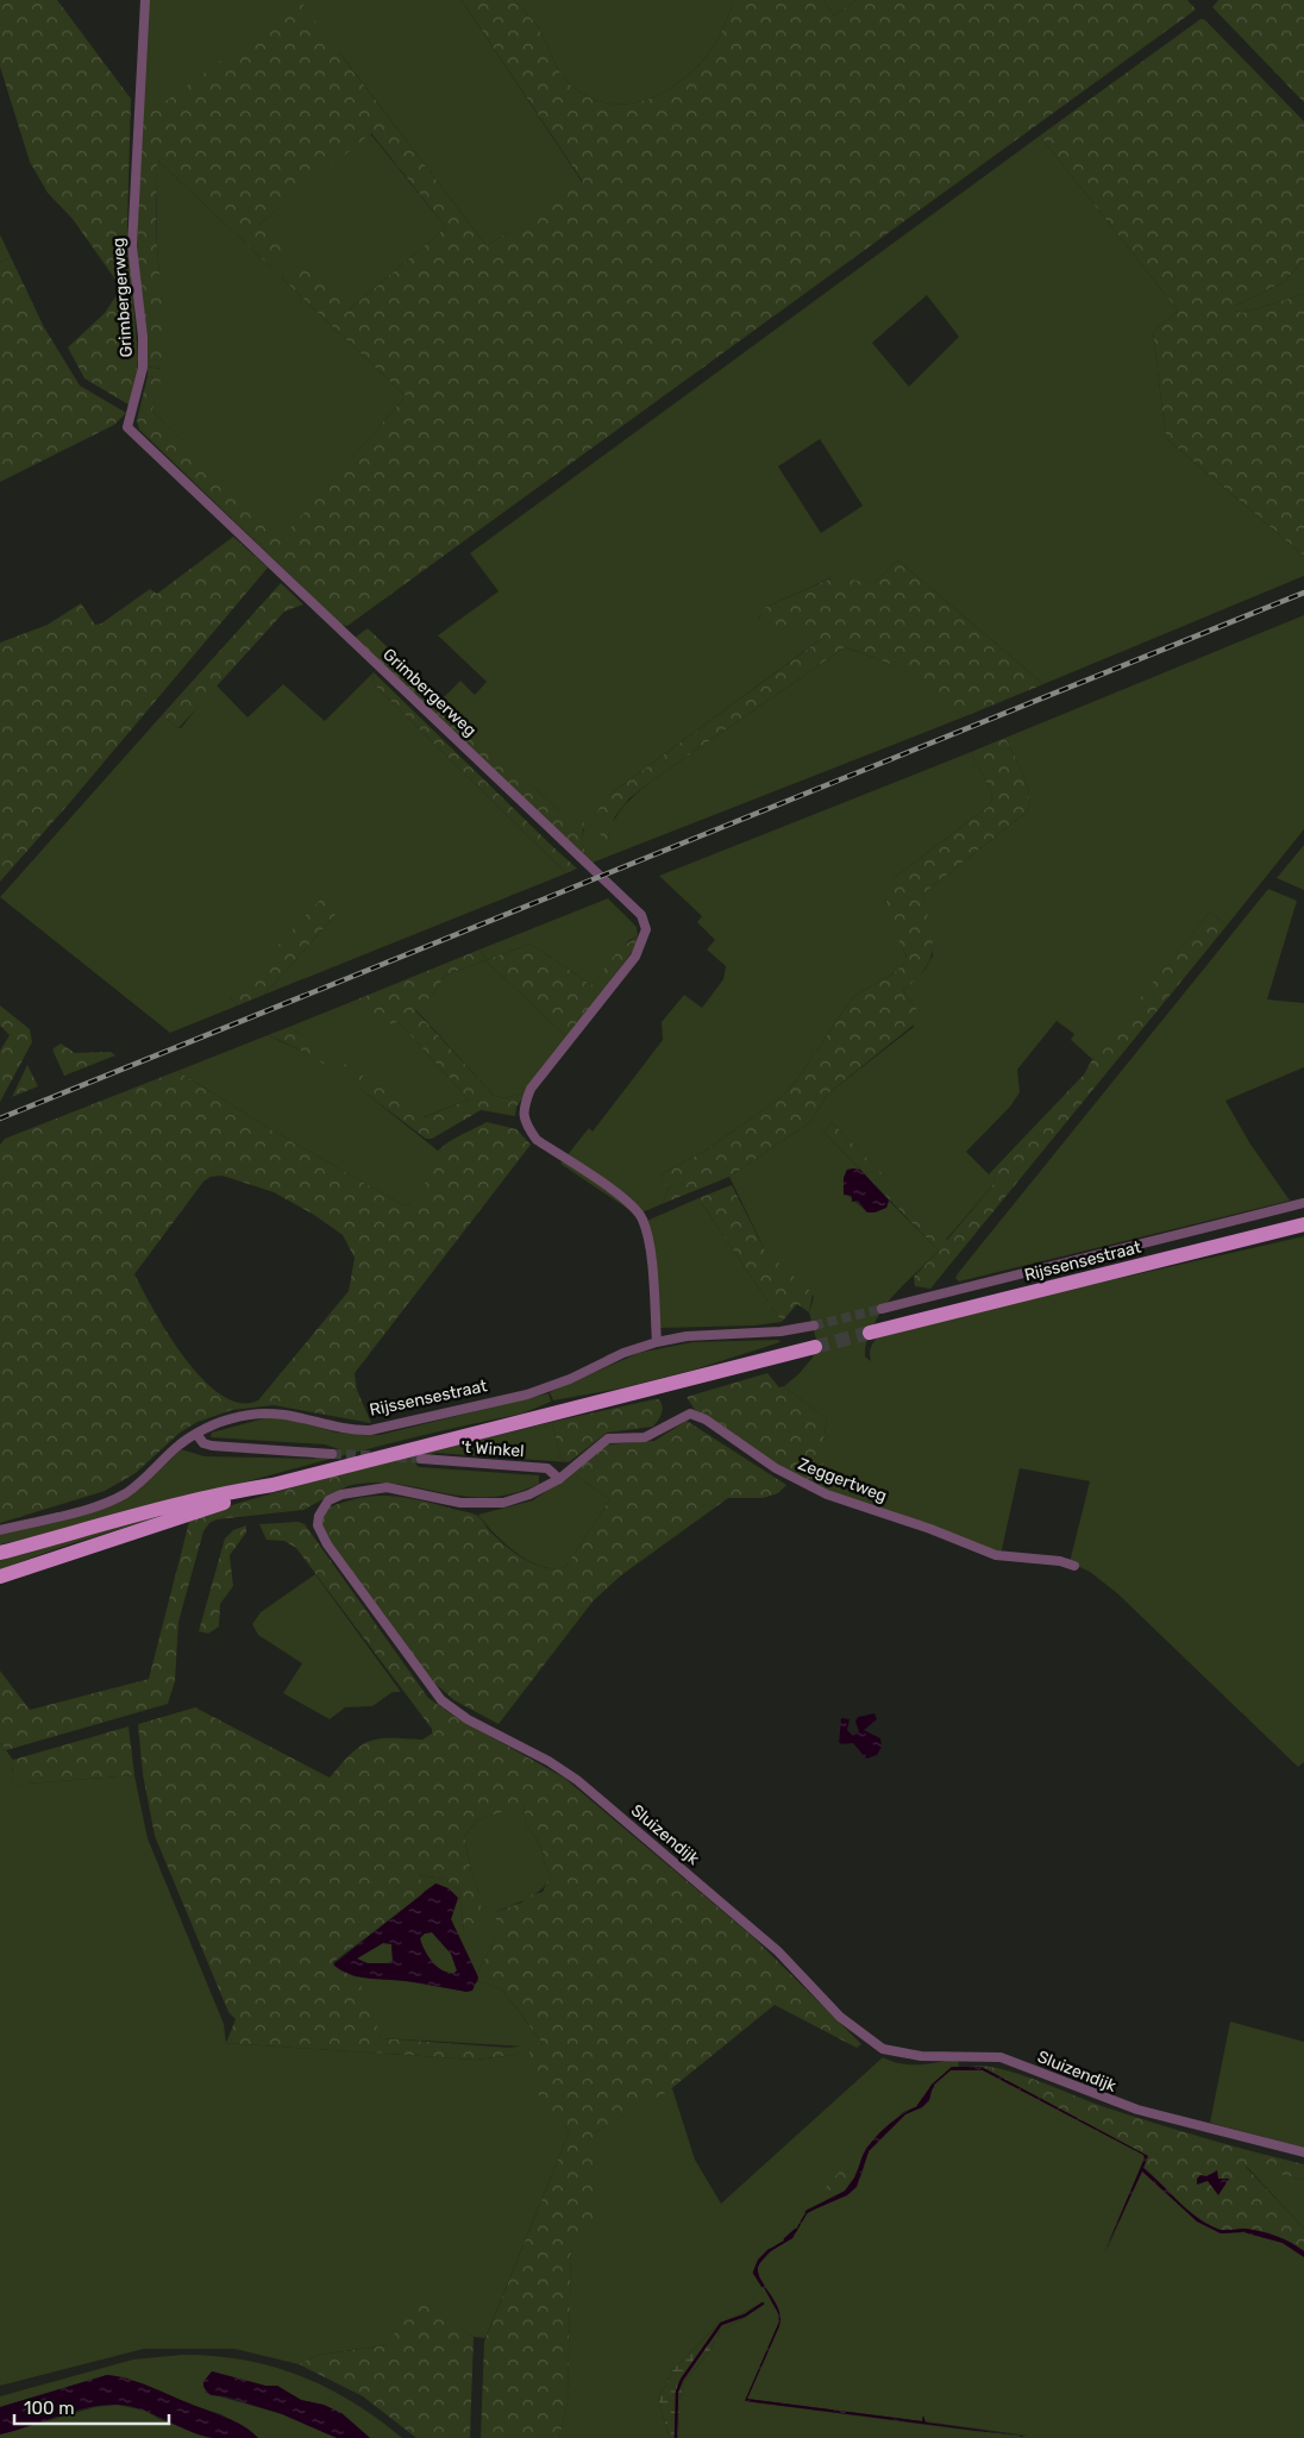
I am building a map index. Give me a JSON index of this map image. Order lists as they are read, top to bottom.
{
  "streets": {
    "main road": ["Rijssensestraat"],
    "street": [
      "Grimbergerweg",
      "'t Winkel",
      "Zeggertweg",
      "Sluizendijk"
    ]
  },
  "crossings": [
    ["Grimbergerweg", "Rijssensestraat"],
    ["'t Winkel", "Zeggertweg"],
    ["'t Winkel", "Sluizendijk"],
    ["Zeggertweg", "Sluizendijk"]
  ],
  "scale_bar": "100 m"
}
